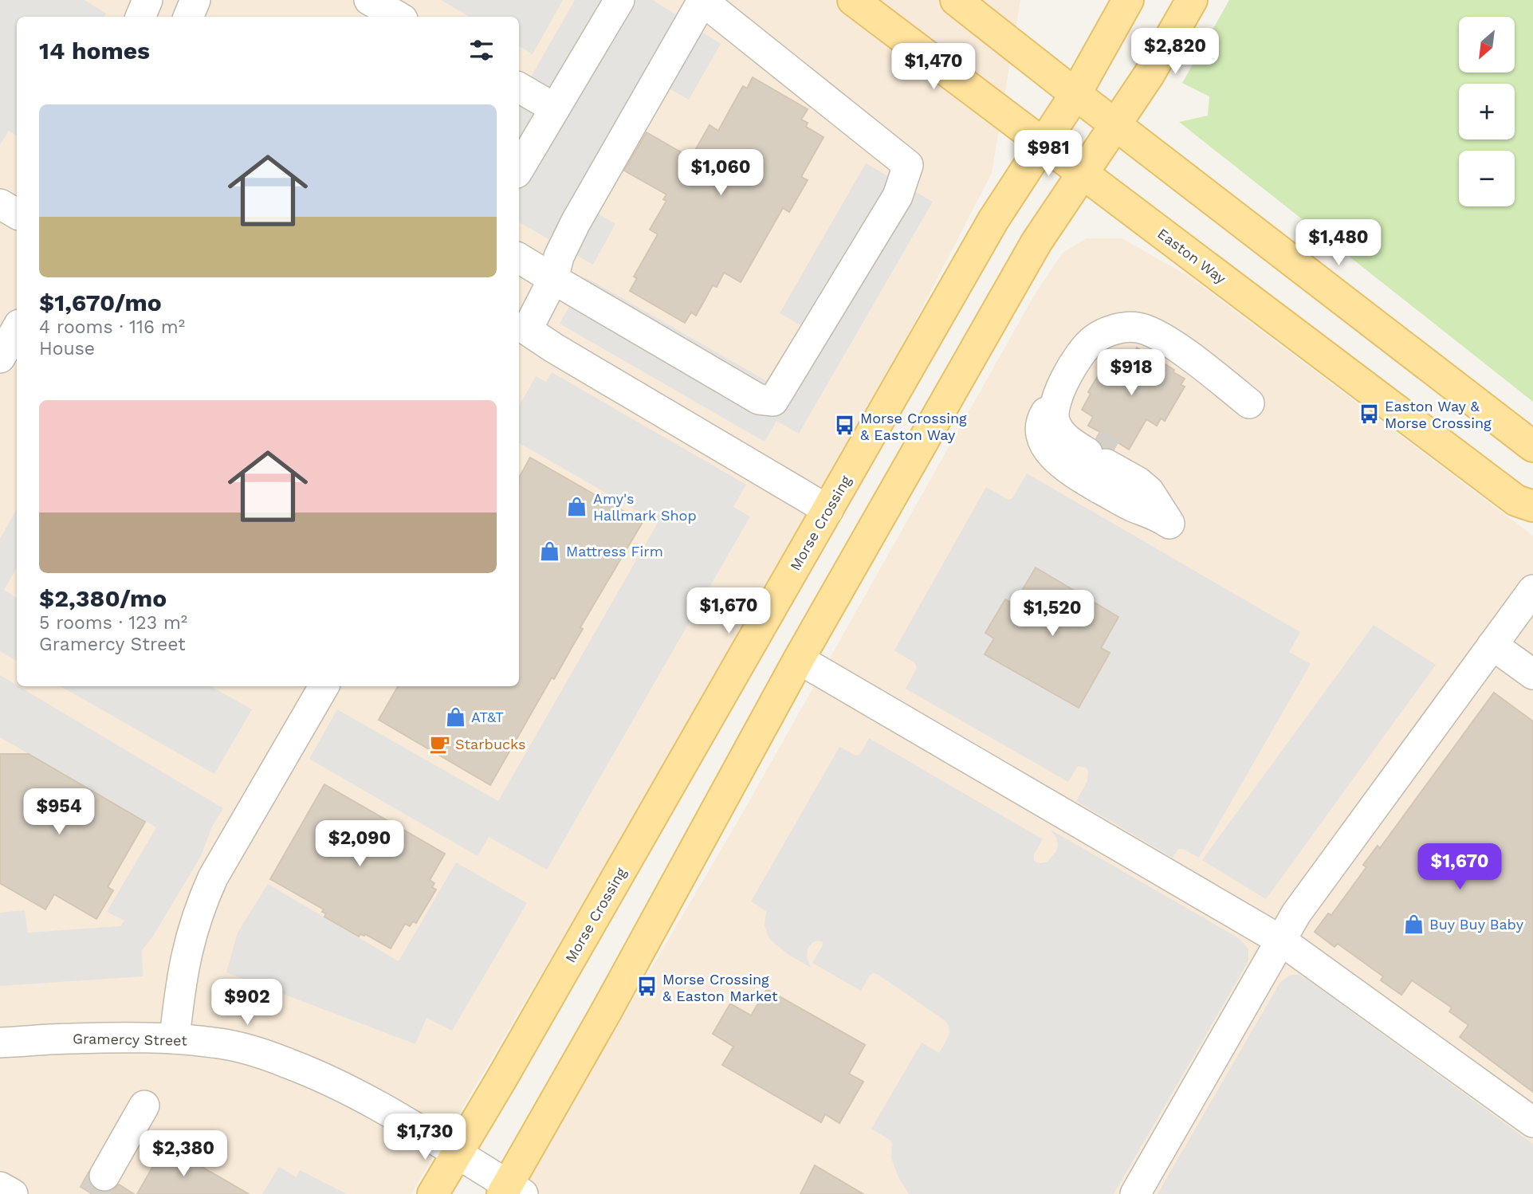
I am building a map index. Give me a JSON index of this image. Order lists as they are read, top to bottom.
{
  "streets": {
    "main road": ["Easton Way", "Morse Crossing"],
    "street": ["Gramercy Street"]
  },
  "crossings": [
    ["Easton Way", "Morse Crossing"],
    ["Morse Crossing", "Gramercy Street"]
  ],
  "places": {
    "bus stop": ["Easton Way & Morse Crossing", "Morse Crossing & Easton Way", "Morse Crossing & Easton Market"],
    "shop": [
      "Amy's Hallmark Shop",
      "Mattress Firm",
      "AT&T",
      "Buy Buy Baby"
    ],
    "cafe": ["Starbucks"]
  },
  "north": "bottom left",
  "page": {
    "map_buttons": ["+", "−"],
    "heading": "14 homes",
    "price": [
      "$2,820",
      "$1,470",
      "$981",
      "$1,060",
      "$1,480",
      "$918",
      "$1,670",
      "$1,520",
      "$954",
      "$2,090",
      "$1,670",
      "$902",
      "$1,730",
      "$2,380"
    ],
    "list": [
      {
        "name": "$1,670/mo",
        "note": "4 rooms · 116 m² · House"
      },
      {
        "name": "$2,380/mo",
        "note": "5 rooms · 123 m² · Gramercy Street"
      }
    ]
  }
}
